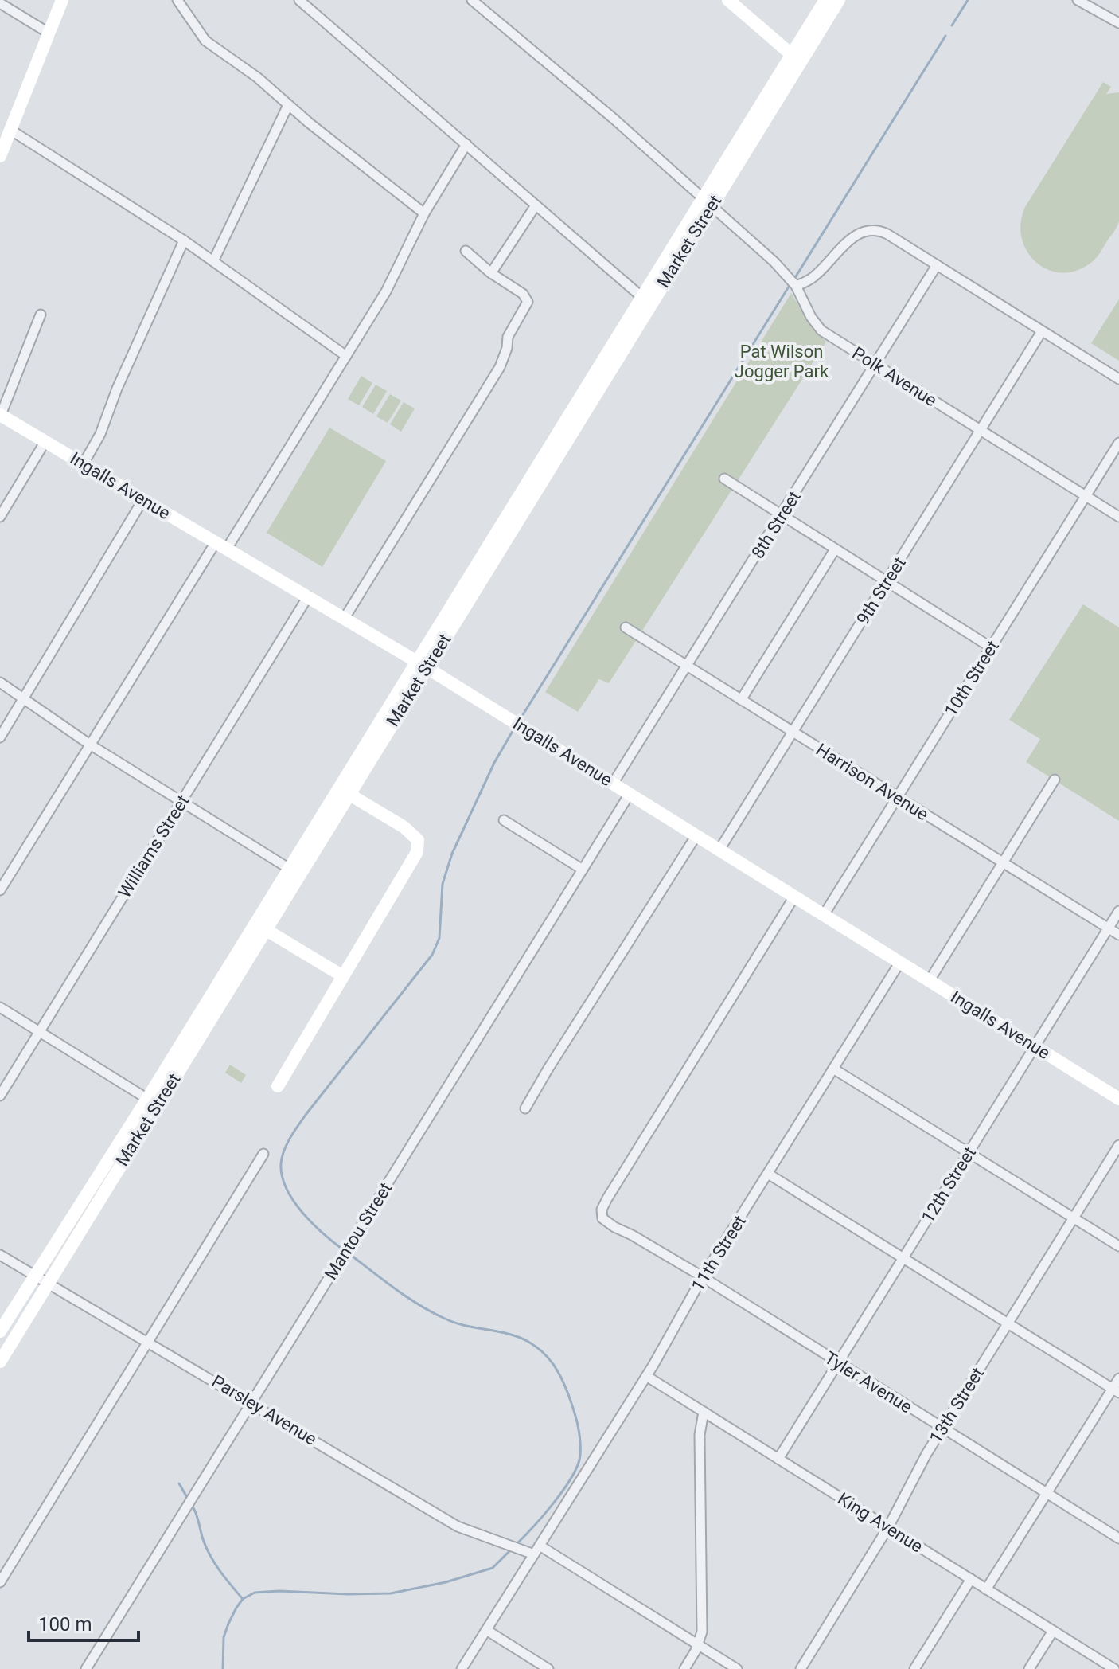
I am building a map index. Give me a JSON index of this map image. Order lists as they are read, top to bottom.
{
  "streets": {
    "street": [
      "Market Street",
      "Polk Avenue",
      "Ingalls Avenue",
      "8th Street",
      "9th Street",
      "10th Street",
      "Harrison Avenue",
      "Williams Street",
      "12th Street",
      "Mantou Street",
      "11th Street",
      "Tyler Avenue",
      "13th Street",
      "Parsley Avenue",
      "King Avenue"
    ]
  },
  "crossings": [
    ["Market Street", "Polk Avenue"],
    ["Market Street", "Ingalls Avenue"],
    ["Market Street", "Parsley Avenue"],
    ["Polk Avenue", "8th Street"],
    ["Polk Avenue", "9th Street"],
    ["Polk Avenue", "10th Street"],
    ["Ingalls Avenue", "8th Street"],
    ["Ingalls Avenue", "9th Street"],
    ["Ingalls Avenue", "10th Street"],
    ["Ingalls Avenue", "Williams Street"],
    ["Ingalls Avenue", "12th Street"],
    ["Ingalls Avenue", "Mantou Street"],
    ["Ingalls Avenue", "11th Street"],
    ["Ingalls Avenue", "Tyler Avenue"],
    ["8th Street", "Harrison Avenue"],
    ["9th Street", "Harrison Avenue"],
    ["10th Street", "Harrison Avenue"],
    ["Harrison Avenue", "12th Street"],
    ["12th Street", "Tyler Avenue"],
    ["12th Street", "King Avenue"],
    ["Mantou Street", "Parsley Avenue"],
    ["11th Street", "Tyler Avenue"],
    ["11th Street", "Parsley Avenue"],
    ["11th Street", "King Avenue"],
    ["Tyler Avenue", "13th Street"],
    ["13th Street", "King Avenue"]
  ],
  "parks": ["Pat Wilson Jogger Park"],
  "scale_bar": "100 m"
}
